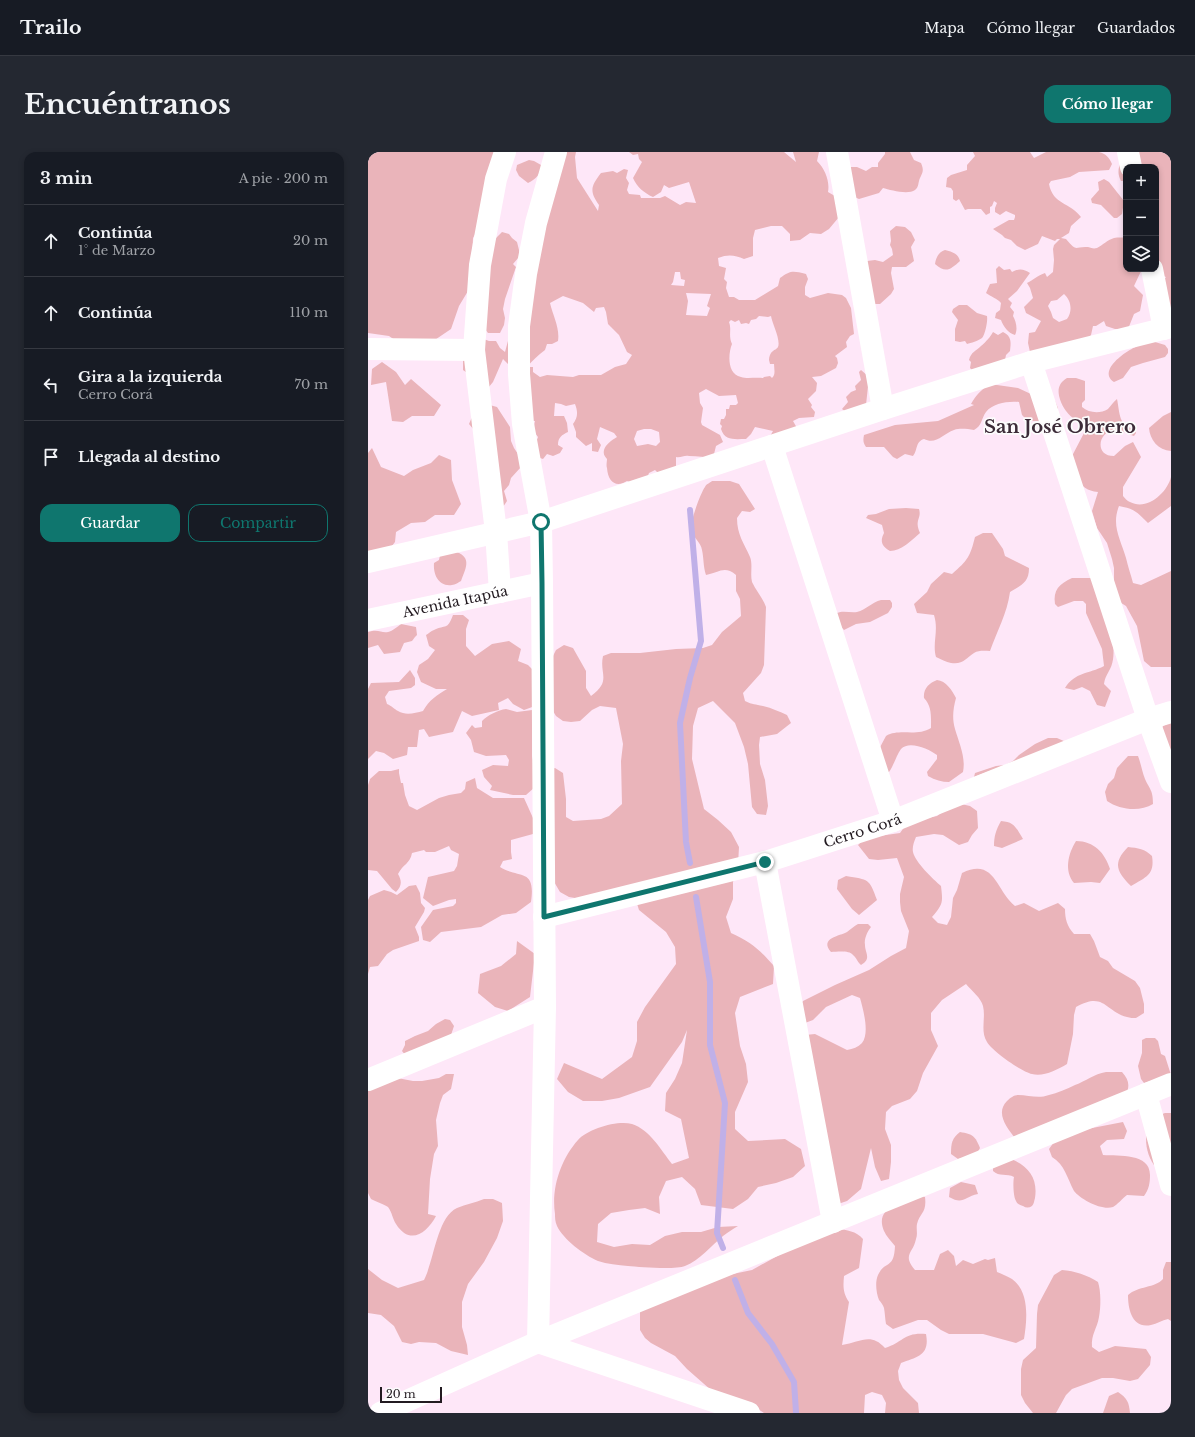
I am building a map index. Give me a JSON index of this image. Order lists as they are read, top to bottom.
{
  "streets": {
    "street": ["Avenida Itapúa", "Cerro Corá"]
  },
  "districts": ["San José Obrero"],
  "scale_bar": "20 m",
  "page": {
    "header": "Trailo",
    "nav": ["Mapa", "Cómo llegar", "Guardados"],
    "buttons": [
      "Cómo llegar",
      ["Guardar", "Compartir"]
    ],
    "title": "Encuéntranos",
    "heading": ["3 min", "A pie · 200 m"],
    "map_buttons": ["+", "−"],
    "list": [
      ["Continúa", "1° de Marzo", "20 m"],
      ["Continúa", "110 m"],
      ["Gira a la izquierda", "Cerro Corá", "70 m"],
      "Llegada al destino"
    ],
    "scale": "20 m"
  }
}
